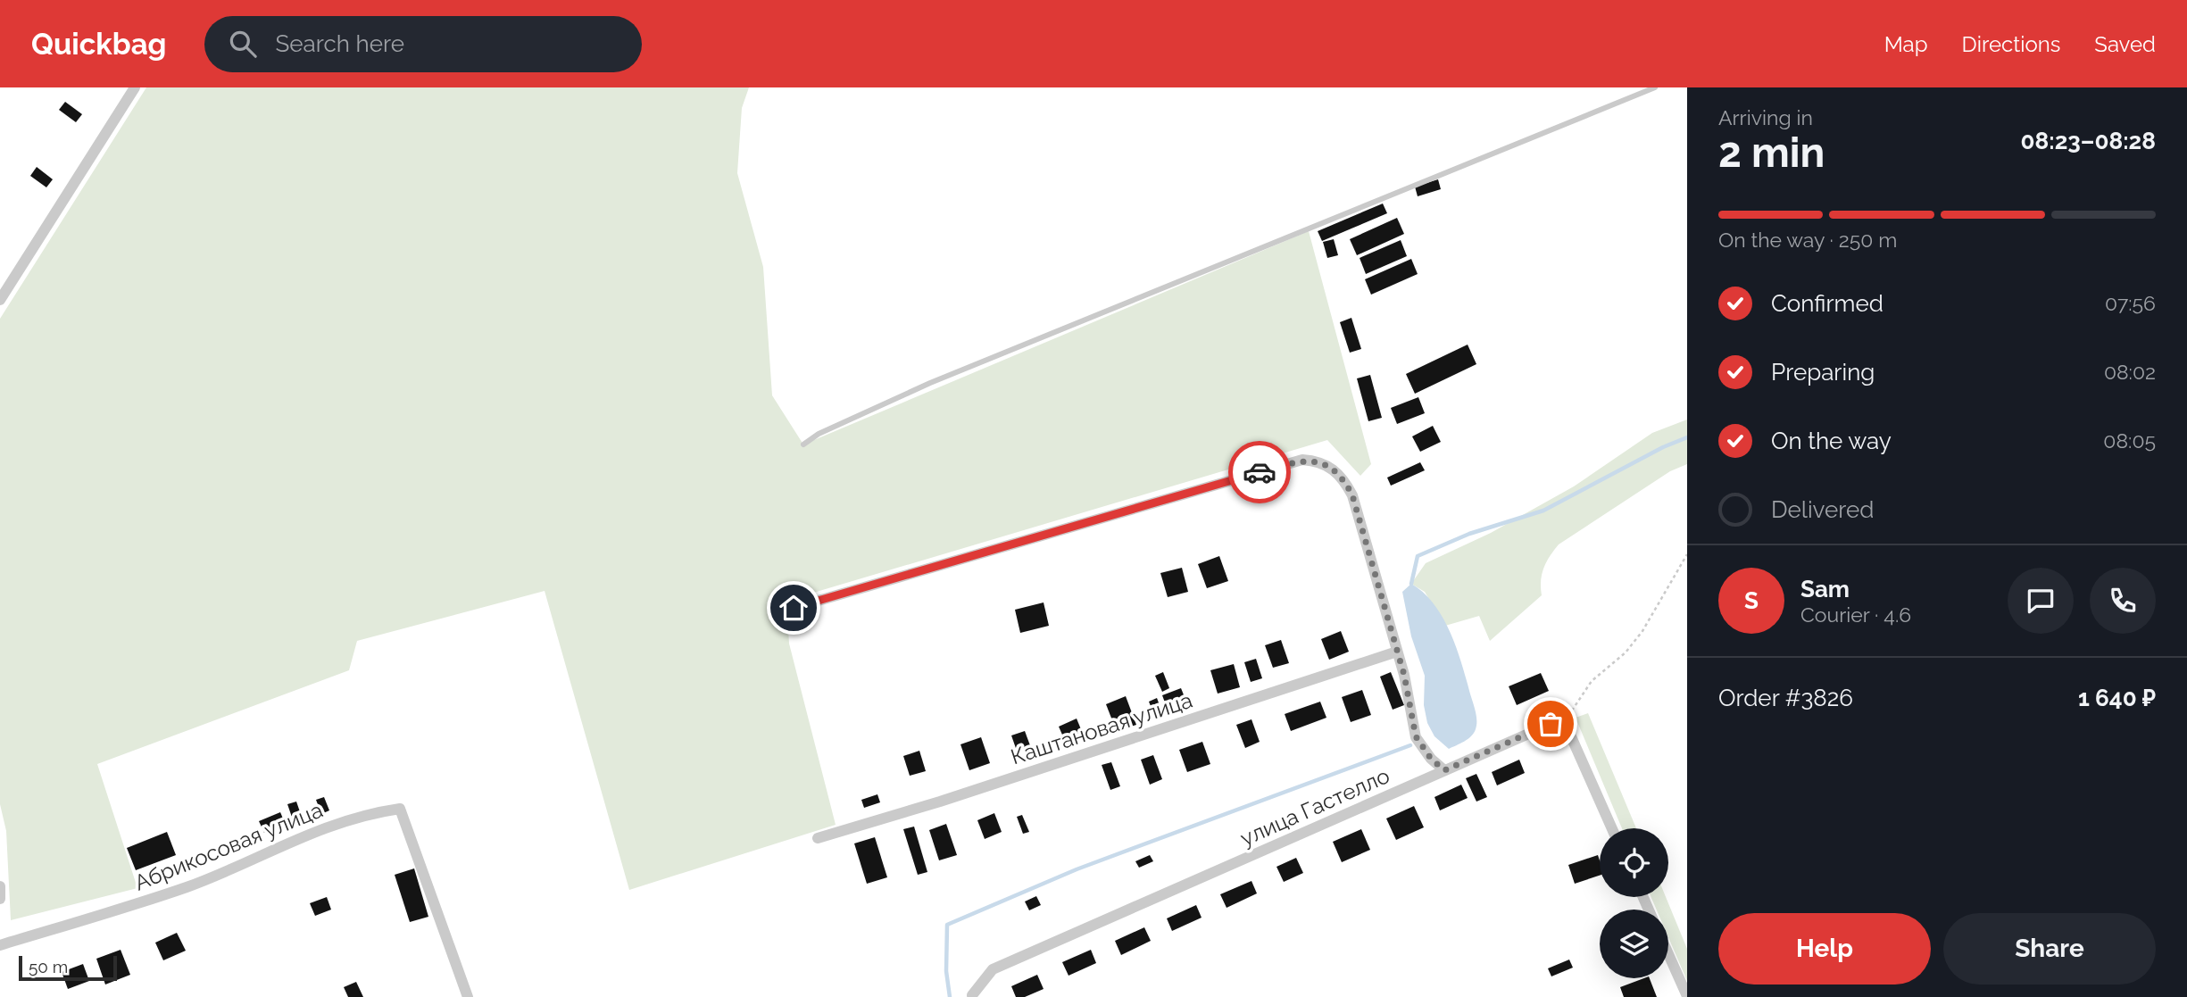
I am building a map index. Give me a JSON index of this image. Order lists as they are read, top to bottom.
{
  "streets": {
    "street": ["Каштановая улица", "улица Гастелло", "Абрикосовая улица"]
  },
  "scale_bar": "50 m",
  "page": {
    "header": "Quickbag",
    "search": "Search here",
    "nav": ["Map", "Directions", "Saved"],
    "heading": ["2 min", "Arriving in", "08:23–08:28"],
    "panel": [
      "Sam",
      "Courier · 4.6",
      "Order #3826",
      "1 640 ₽"
    ],
    "bar": "On the way · 250 m",
    "list": [
      ["Confirmed", "07:56"],
      ["Preparing", "08:02"],
      ["On the way", "08:05"],
      "Delivered"
    ],
    "round": "S",
    "buttons": ["Help", "Share"],
    "scale": "50 m"
  }
}
